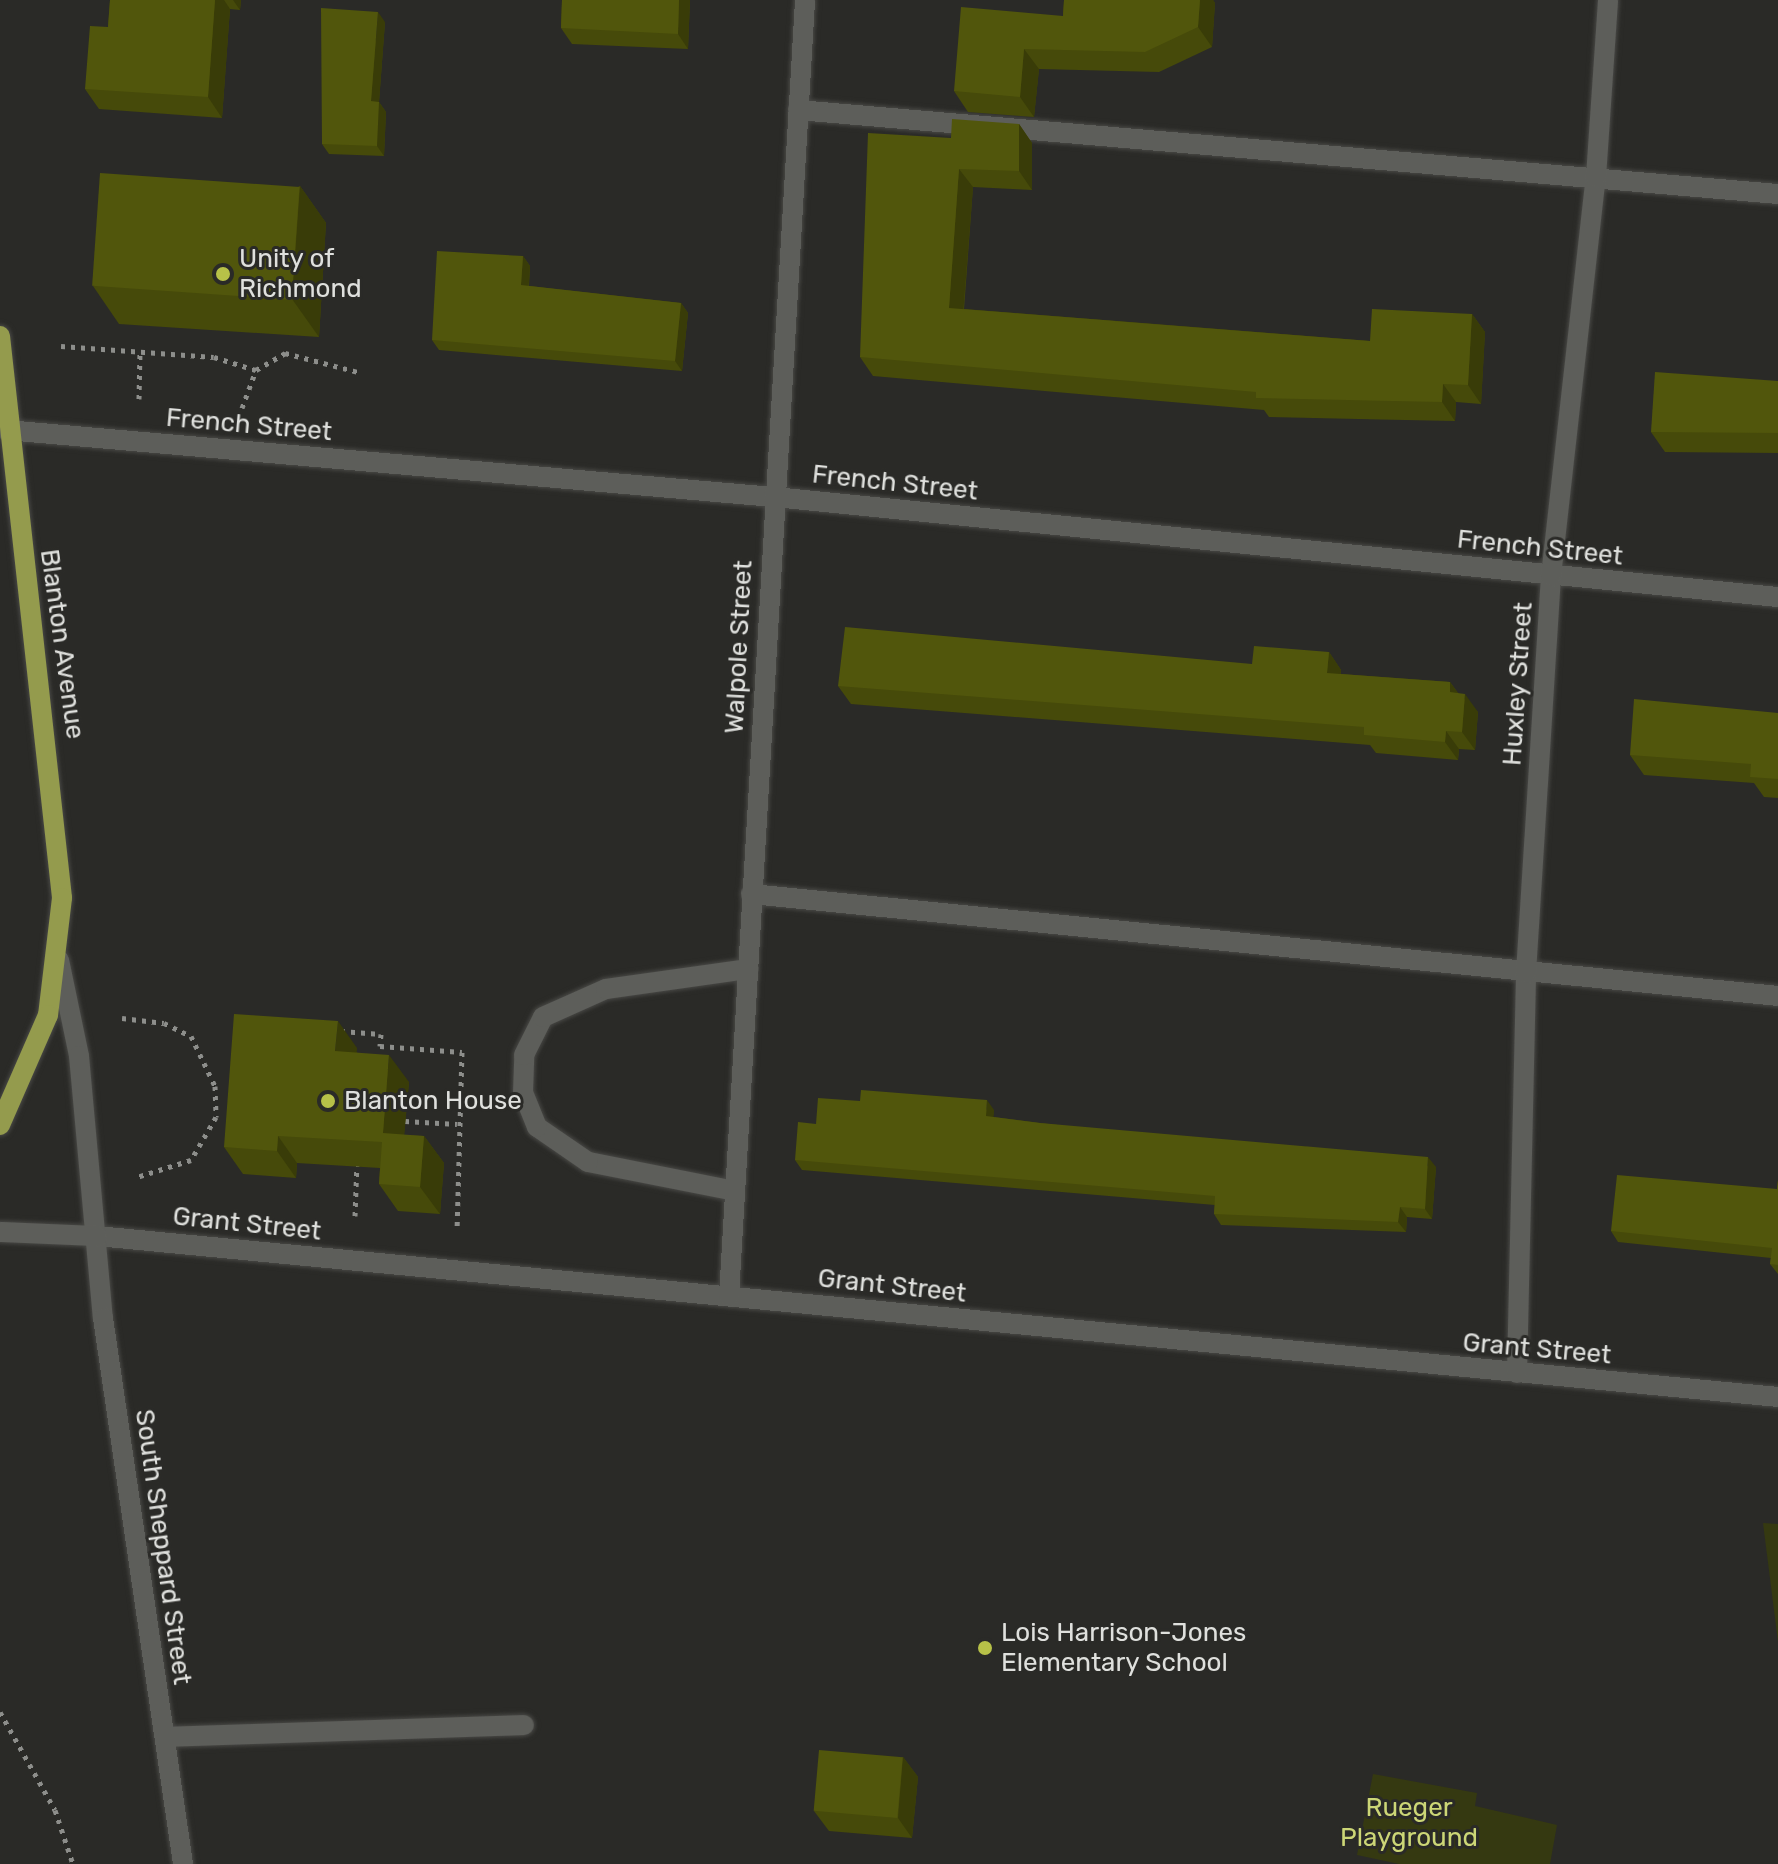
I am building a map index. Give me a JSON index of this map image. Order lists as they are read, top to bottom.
{
  "streets": {
    "main road": ["Blanton Avenue"],
    "street": [
      "French Street",
      "Walpole Street",
      "Huxley Street",
      "Grant Street",
      "South Sheppard Street"
    ]
  },
  "crossings": [
    ["French Street", "Blanton Avenue"],
    ["French Street", "Walpole Street"],
    ["French Street", "Huxley Street"],
    ["Blanton Avenue", "Grant Street"],
    ["Blanton Avenue", "South Sheppard Street"],
    ["Walpole Street", "Grant Street"],
    ["Huxley Street", "Grant Street"],
    ["Grant Street", "South Sheppard Street"]
  ],
  "parks": ["Rueger Playground"],
  "places": ["Unity of Richmond", "Blanton House", "Lois Harrison-Jones Elementary School"]
}
